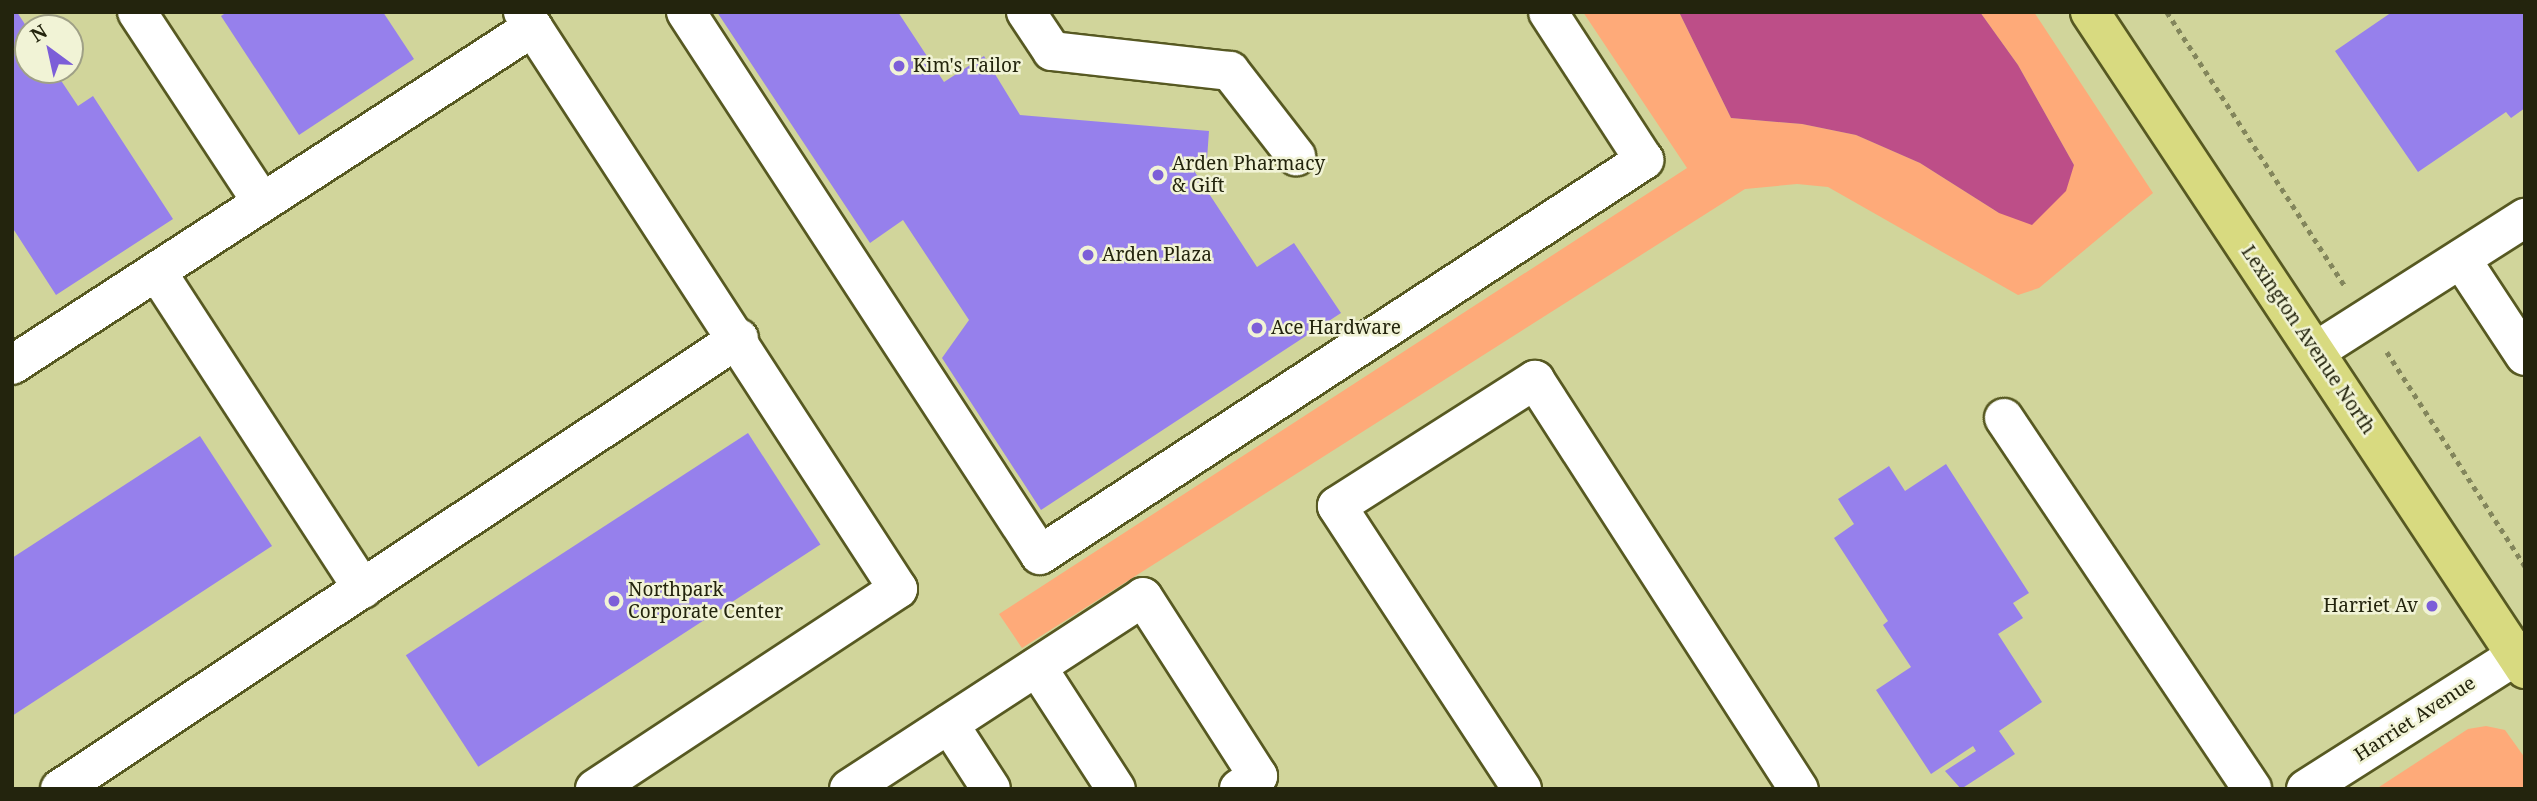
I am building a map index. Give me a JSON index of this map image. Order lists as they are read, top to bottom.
{
  "streets": {
    "main road": ["Lexington Avenue North"],
    "street": ["Harriet Avenue"]
  },
  "crossings": [
    ["Lexington Avenue North", "Harriet Avenue"]
  ],
  "places": [
    "Kim's Tailor",
    "Arden Pharmacy & Gift",
    "Arden Plaza",
    "Ace Hardware",
    "Northpark Corporate Center",
    "Harriet Av"
  ],
  "north": "top left"
}
